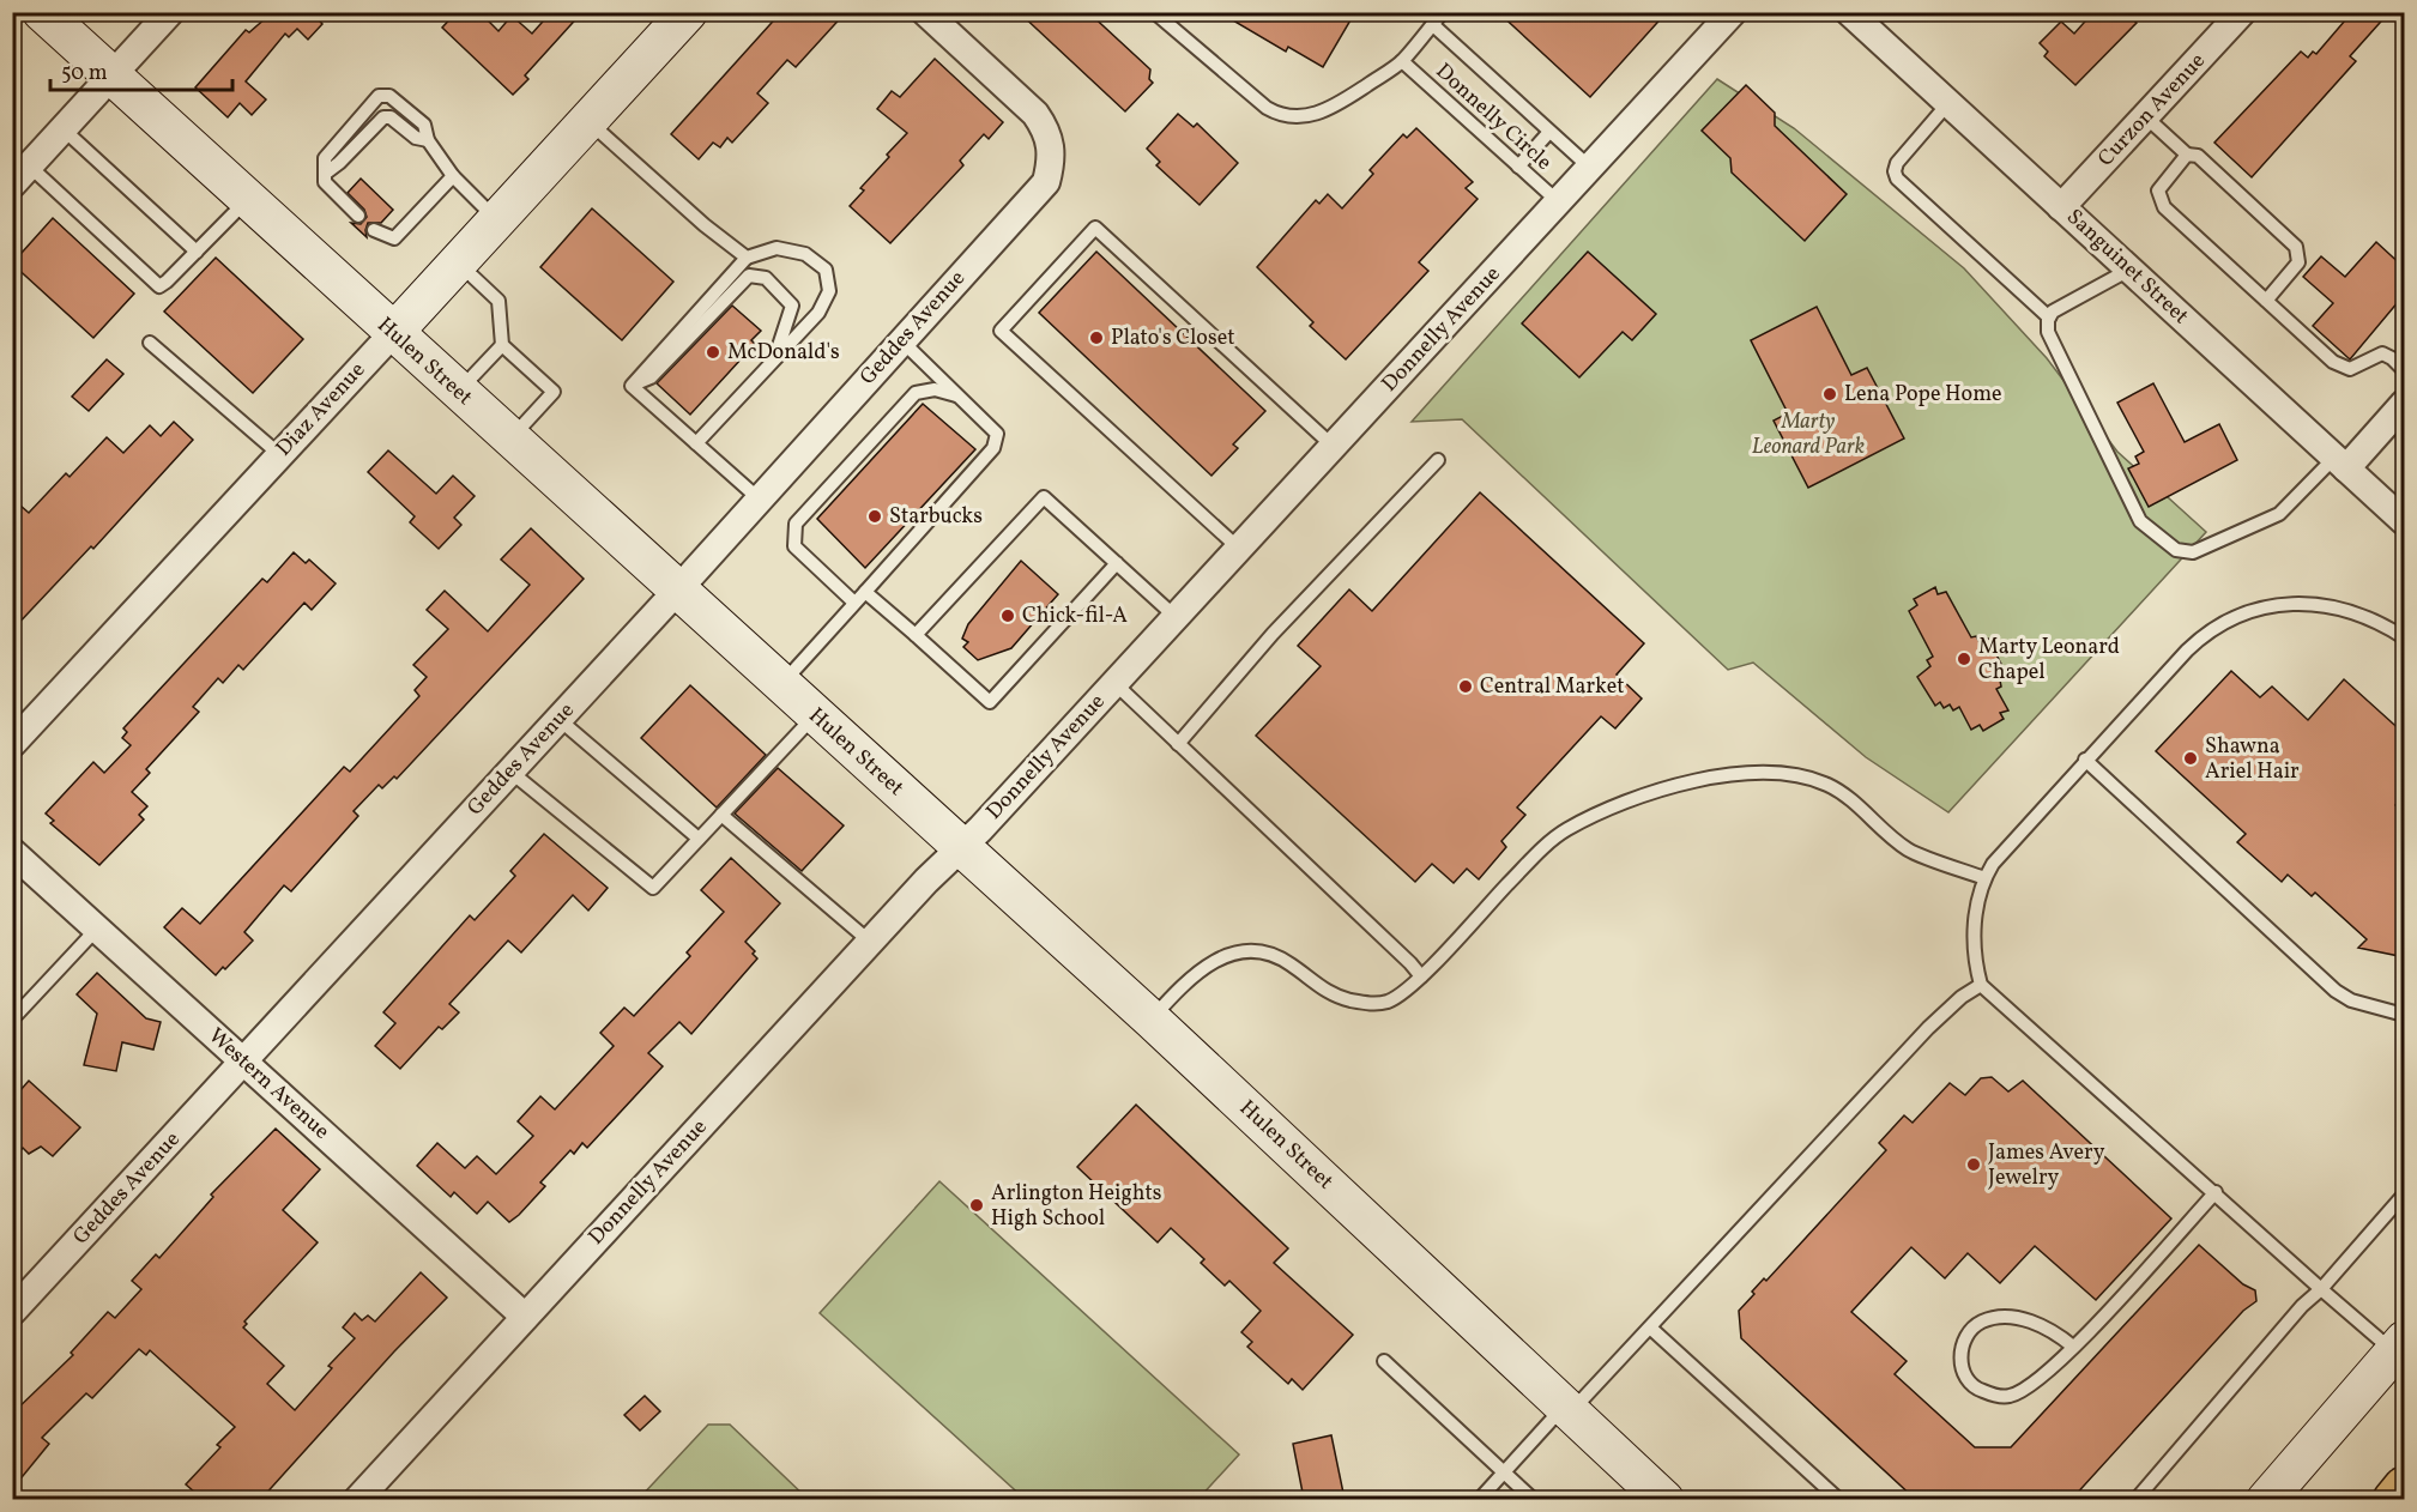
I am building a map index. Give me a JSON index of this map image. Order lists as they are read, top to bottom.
{
  "streets": {
    "main road": ["Hulen Street", "Diaz Avenue"],
    "street": [
      "Curzon Avenue",
      "Sanguinet Street",
      "Geddes Avenue",
      "Donnelly Avenue",
      "Western Avenue"
    ],
    "lane": ["Donnelly Circle"]
  },
  "crossings": [
    ["Curzon Avenue", "Sanguinet Street"],
    ["Donnelly Circle", "Donnelly Avenue"],
    ["Geddes Avenue", "Hulen Street"],
    ["Geddes Avenue", "Western Avenue"],
    ["Donnelly Avenue", "Hulen Street"],
    ["Donnelly Avenue", "Western Avenue"],
    ["Hulen Street", "Diaz Avenue"]
  ],
  "parks": ["Marty Leonard Park"],
  "places": [
    "Plato's Closet",
    "McDonald's",
    "Lena Pope Home",
    "Starbucks",
    "Chick-fil-A",
    "Marty Leonard Chapel",
    "Central Market",
    "Shawna Ariel Hair",
    "James Avery Jewelry",
    "Arlington Heights High School"
  ],
  "scale_bar": "50 m"
}
